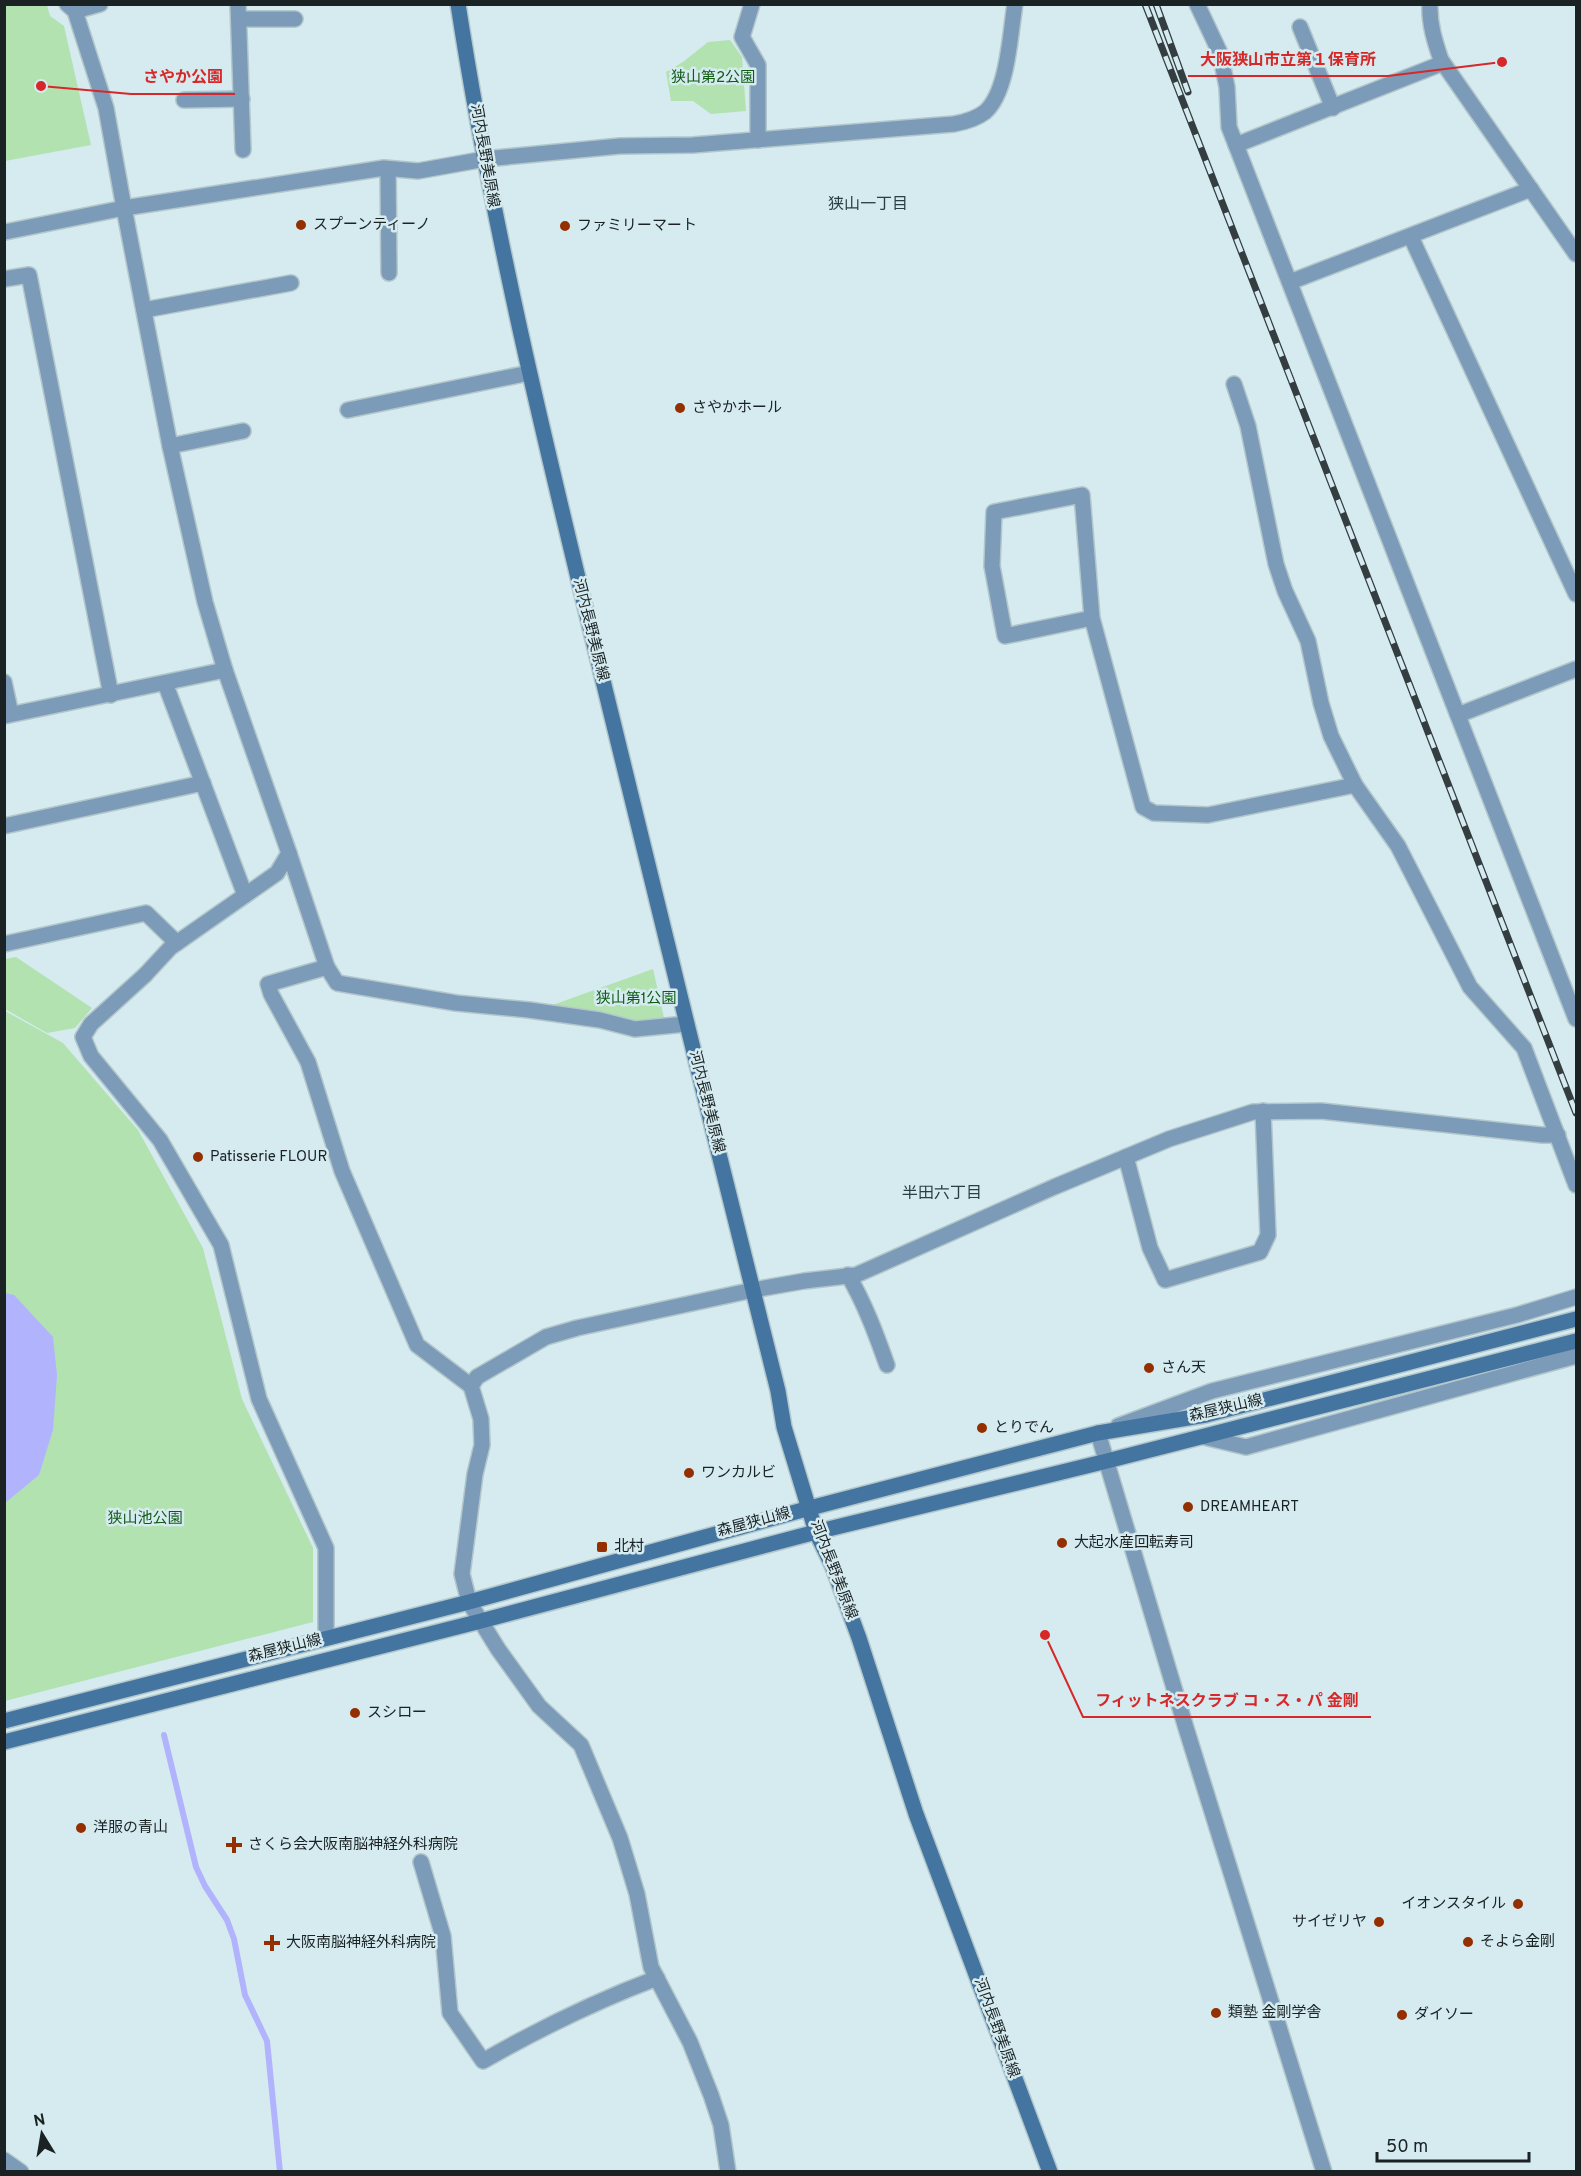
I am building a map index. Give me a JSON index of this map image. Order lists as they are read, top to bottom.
{
  "streets": {
    "main road": ["河内長野美原線", "森屋狭山線"]
  },
  "crossings": [
    ["河内長野美原線", "森屋狭山線"]
  ],
  "districts": ["狭山一丁目", "半田六丁目"],
  "parks": ["狭山第2公園", "狭山第1公園", "狭山池公園"],
  "places": {
    "other": [
      "大阪狭山市立第１保育所",
      "さやか公園",
      "スプーンティーノ",
      "ファミリーマート",
      "さやかホール",
      "Patisserie FLOUR",
      "さん天",
      "とりでん",
      "ワンカルビ",
      "DREAMHEART",
      "大起水産回転寿司",
      "フィットネスクラブ コ・ス・パ 金剛",
      "スシロー",
      "洋服の青山",
      "イオンスタイル",
      "サイゼリヤ",
      "そよら金剛",
      "類塾 金剛学舎",
      "ダイソー"
    ],
    "transit": ["北村"],
    "health": ["さくら会大阪南脳神経外科病院", "大阪南脳神経外科病院"]
  },
  "scale_bar": "50 m",
  "north": "top"
}
